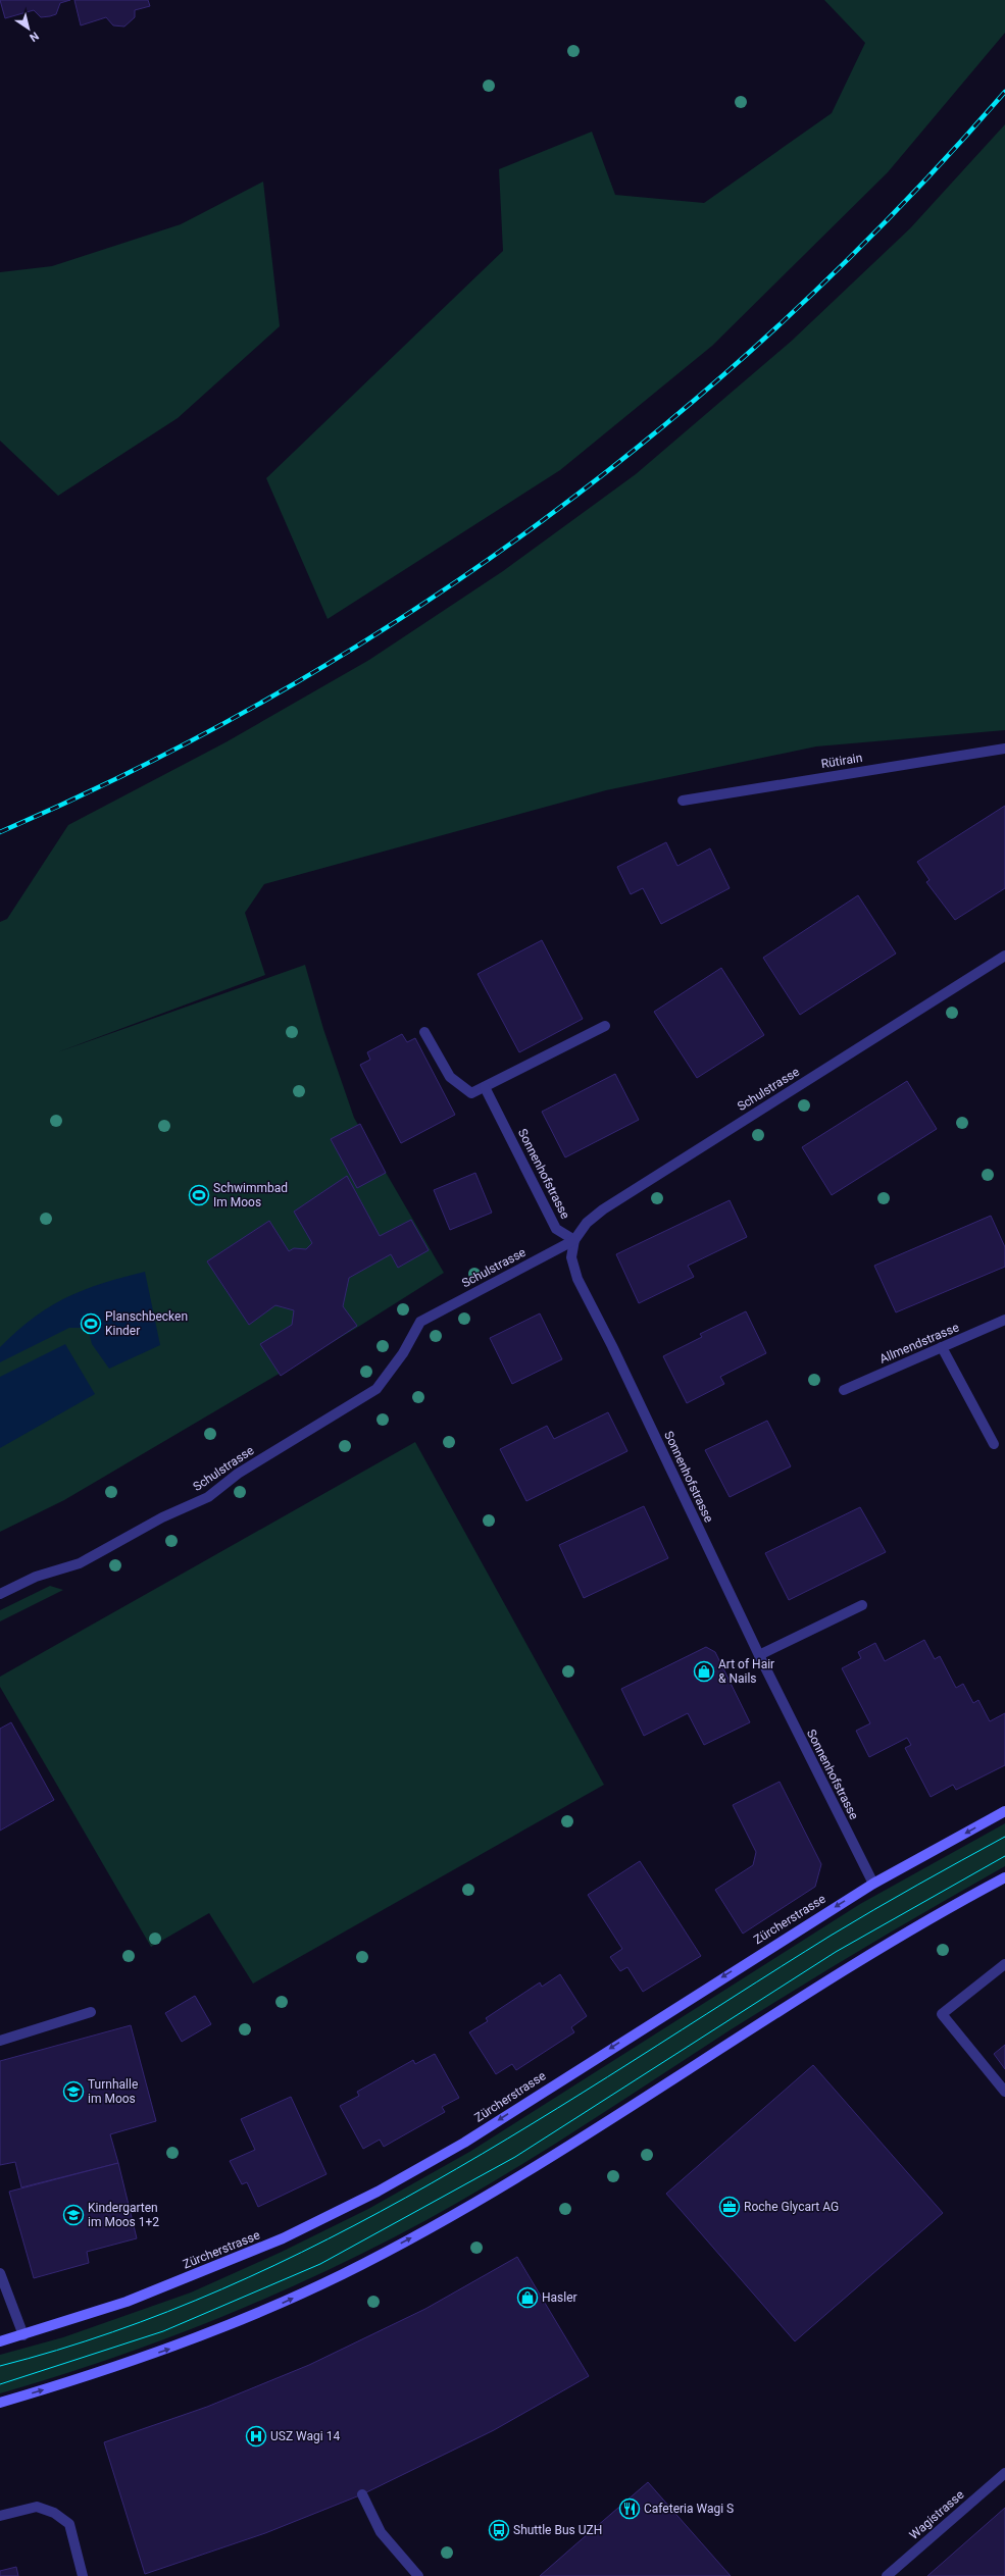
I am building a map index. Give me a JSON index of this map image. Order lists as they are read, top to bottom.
{
  "streets": {
    "main road": ["Zürcherstrasse"],
    "street": [
      "Rütirain",
      "Schulstrasse",
      "Sonnenhofstrasse",
      "Allmendstrasse",
      "Wagistrasse"
    ]
  },
  "crossings": [
    ["Schulstrasse", "Sonnenhofstrasse"],
    ["Sonnenhofstrasse", "Zürcherstrasse"]
  ],
  "places": {
    "sports": ["Schwimmbad Im Moos", "Planschbecken Kinder"],
    "shop": ["Art of Hair & Nails", "Hasler"],
    "school or university": ["Turnhalle im Moos", "Kindergarten im Moos 1+2"],
    "office": ["Roche Glycart AG"],
    "hospital": ["USZ Wagi 14"],
    "restaurant": ["Cafeteria Wagi S"],
    "bus stop": ["Shuttle Bus UZH"]
  },
  "north": "bottom right"
}
